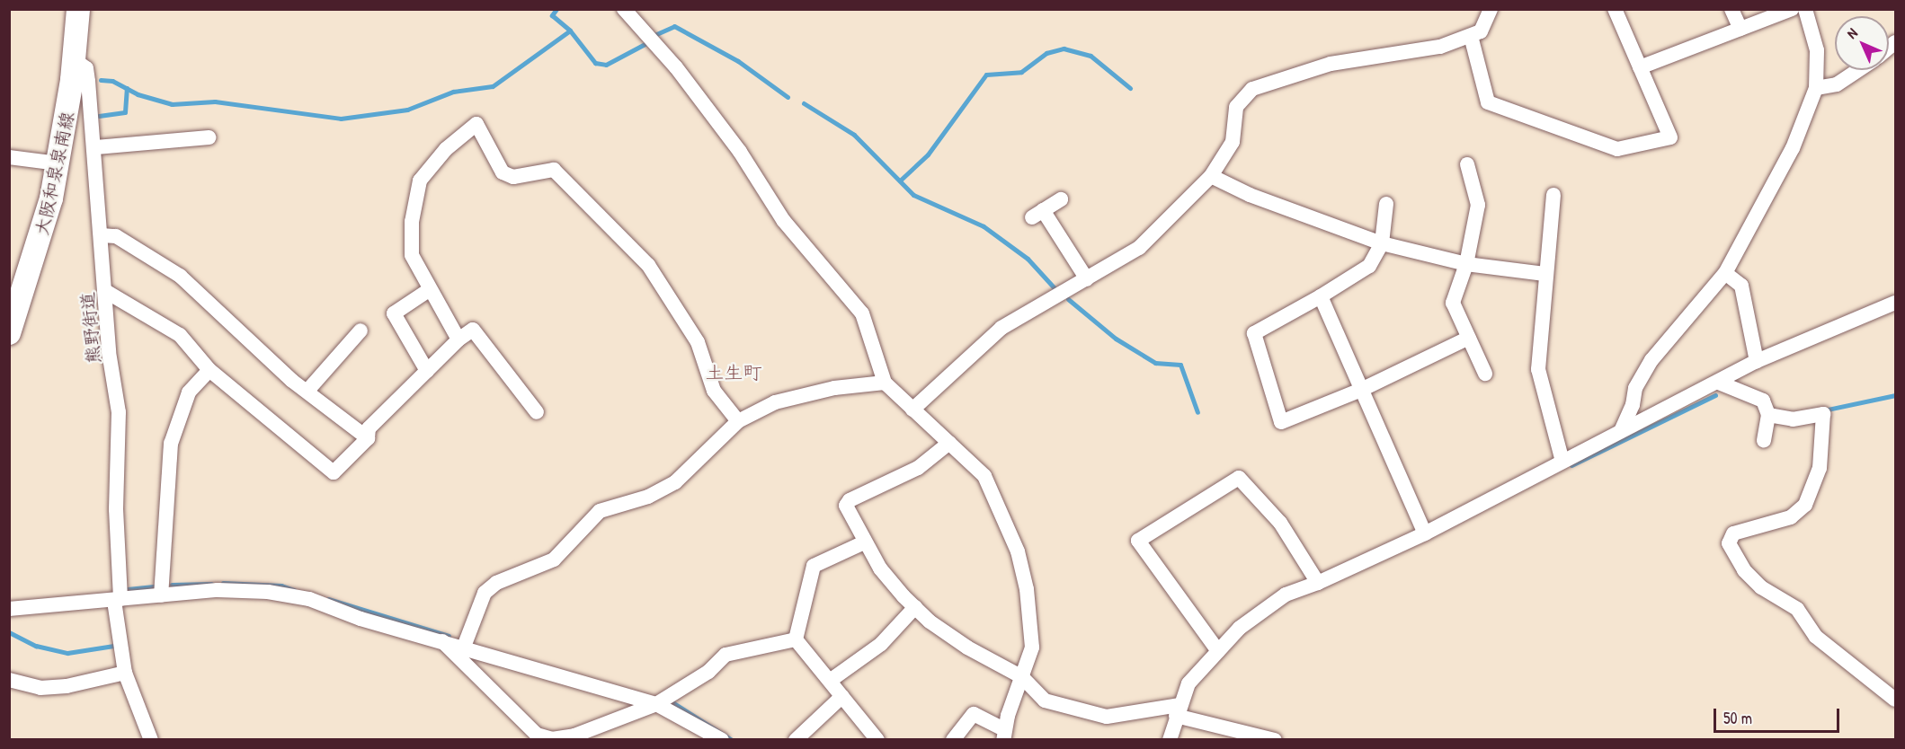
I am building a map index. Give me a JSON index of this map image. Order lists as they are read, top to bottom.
{
  "streets": {
    "main road": ["大阪和泉泉南線"],
    "street": ["熊野街道"]
  },
  "crossings": [
    ["大阪和泉泉南線", "熊野街道"]
  ],
  "districts": ["土生町"],
  "scale_bar": "50 m",
  "north": "top left"
}
